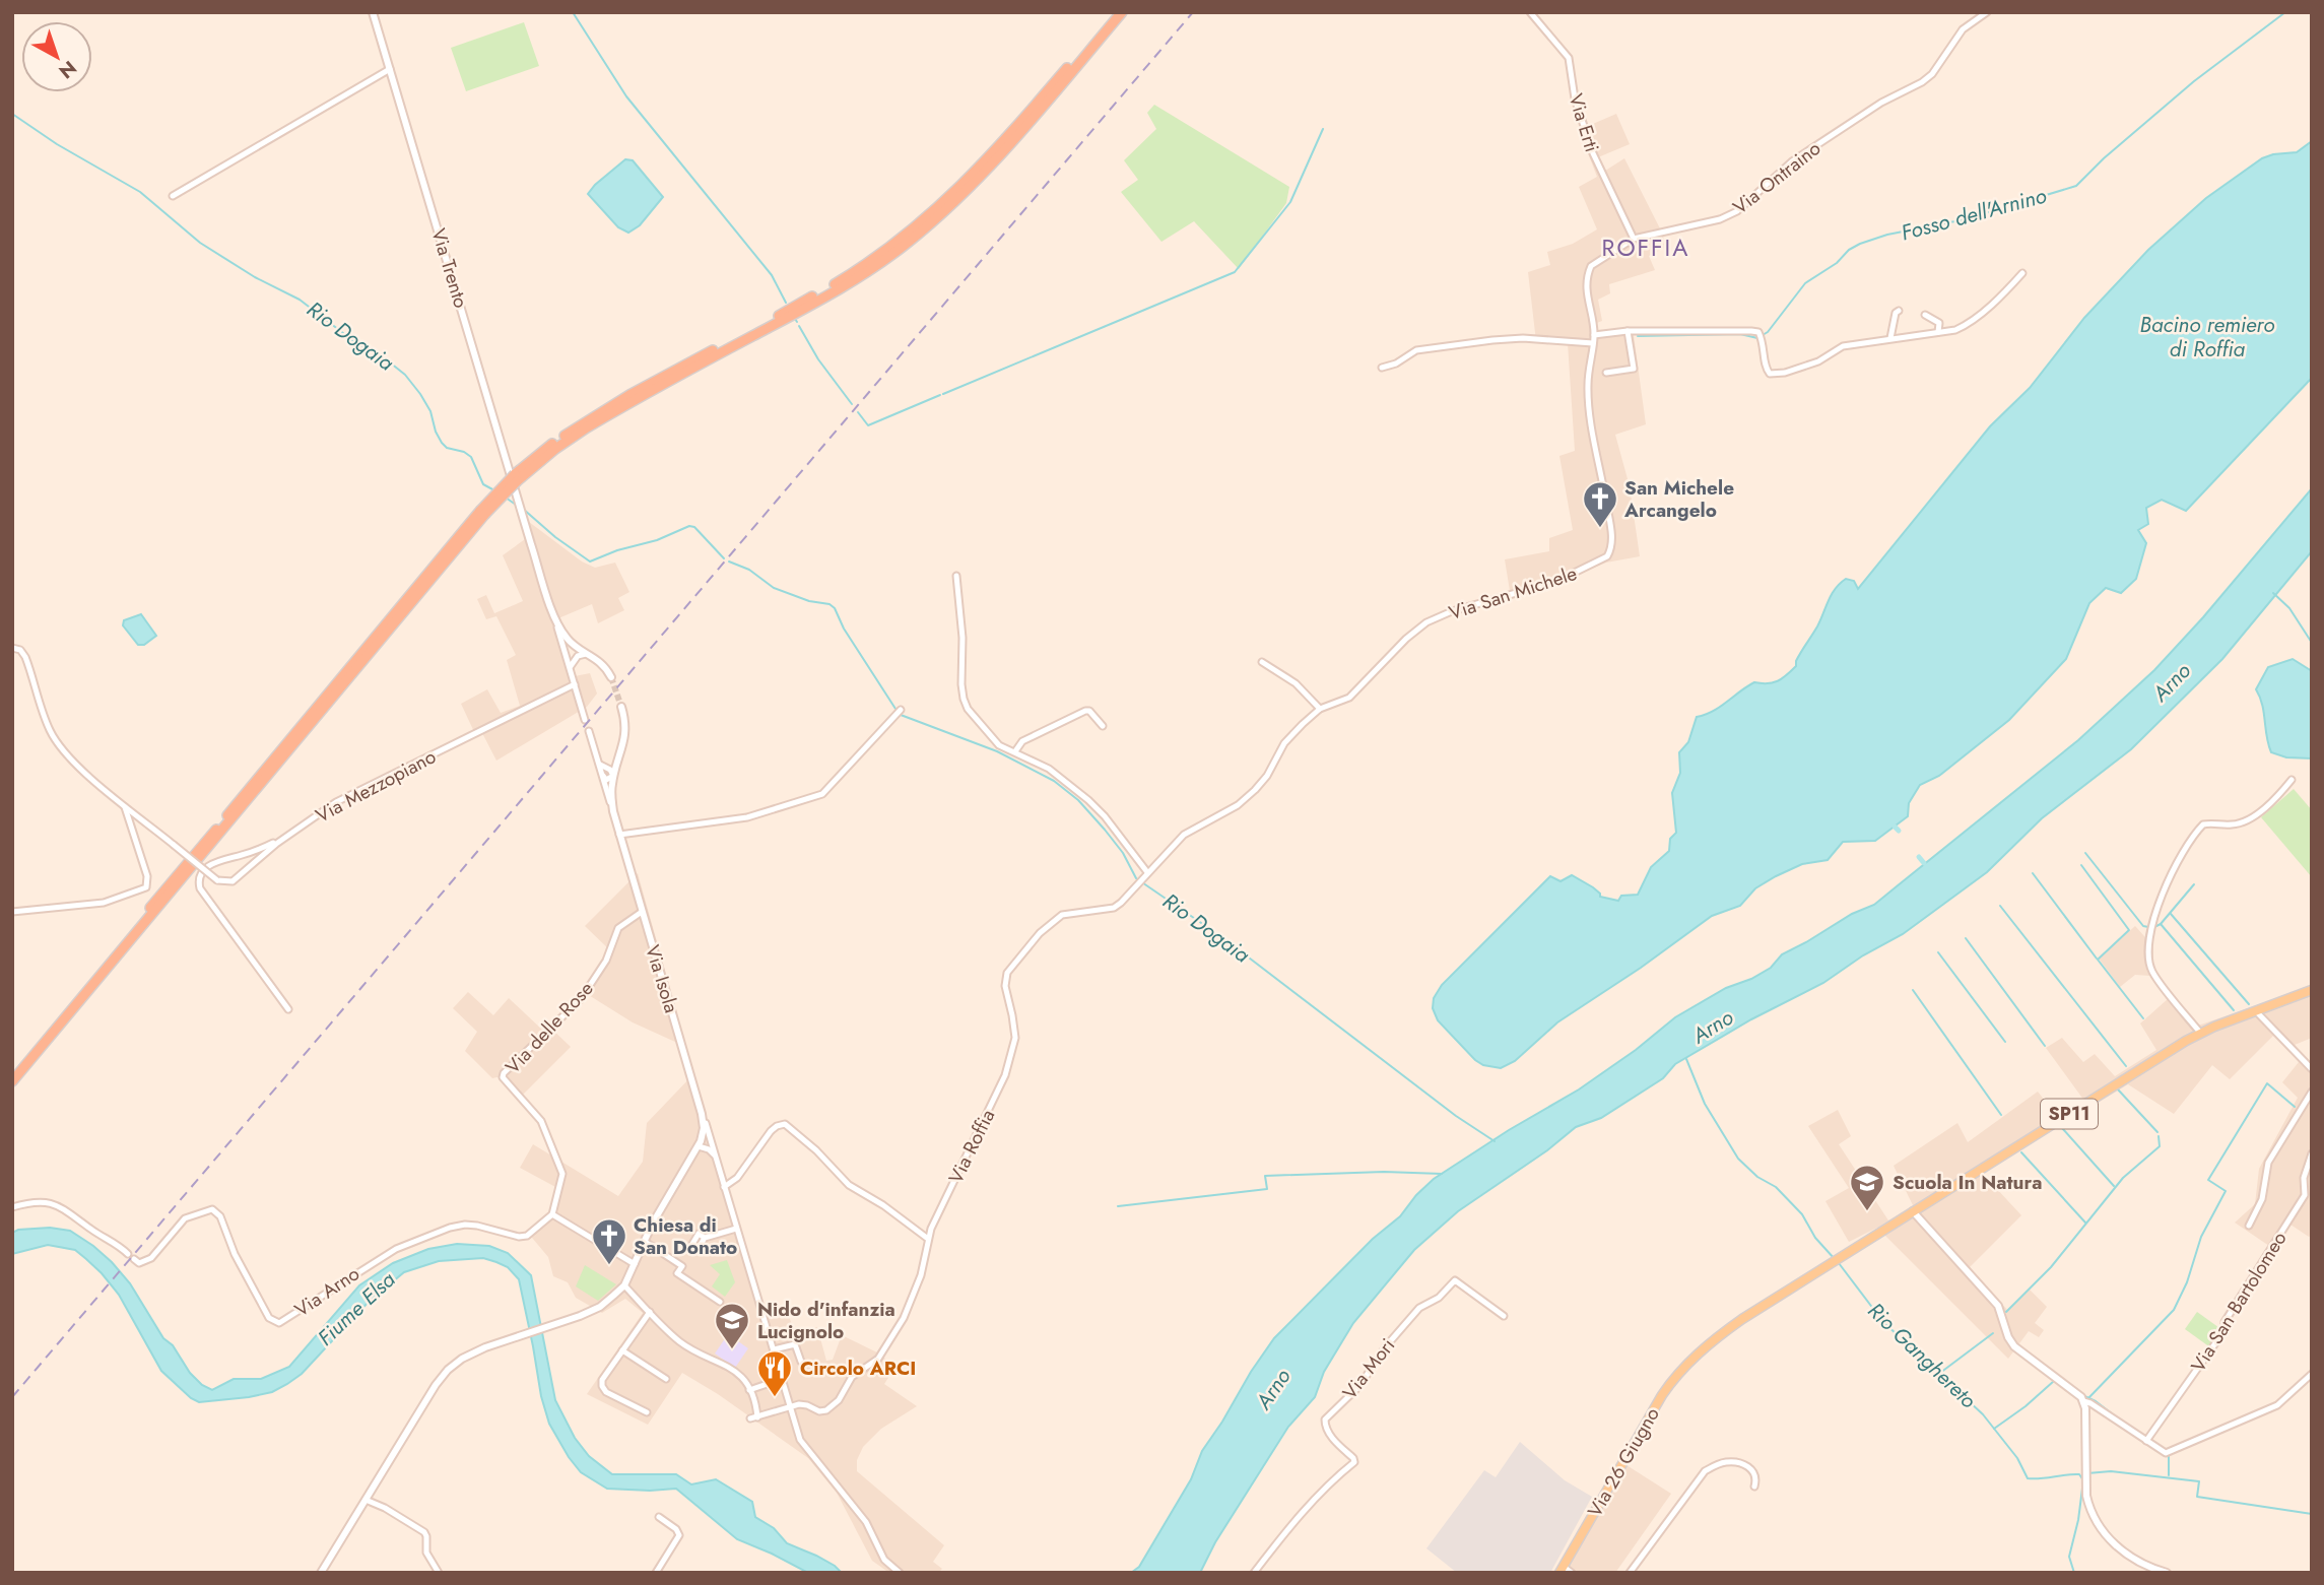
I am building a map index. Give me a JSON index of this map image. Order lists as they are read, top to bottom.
{
  "streets": {
    "main road": ["SP11", "Via 26 Giugno"],
    "street": [
      "Via Erti",
      "Via Ontraino",
      "Via Trento",
      "Via San Michele",
      "Via Mezzopiano",
      "Via Isola",
      "Via delle Rose",
      "Via Roffia",
      "Via Arno",
      "Via San Bartolomeo",
      "Via Mori"
    ]
  },
  "crossings": [
    ["Via Erti", "Via Ontraino"],
    ["Via Ontraino", "Via San Michele"],
    ["Via San Michele", "Via Roffia"],
    ["Via Isola", "Via delle Rose"],
    ["Via Isola", "Via Roffia"],
    ["Via delle Rose", "Via Arno"],
    ["SP11", "Via 26 Giugno"]
  ],
  "districts": ["ROFFIA"],
  "water": [
    "Fosso dell'Arnino",
    "Bacino remiero di Roffia",
    "Rio Dogaia",
    "Arno",
    "Fiume Elsa",
    "Rio Ganghereto"
  ],
  "places": {
    "church": ["San Michele Arcangelo", "Chiesa di San Donato"],
    "school or university": ["Scuola In Natura", "Nido d'infanzia Lucignolo"],
    "restaurant": ["Circolo ARCI"]
  },
  "north": "bottom right"
}
